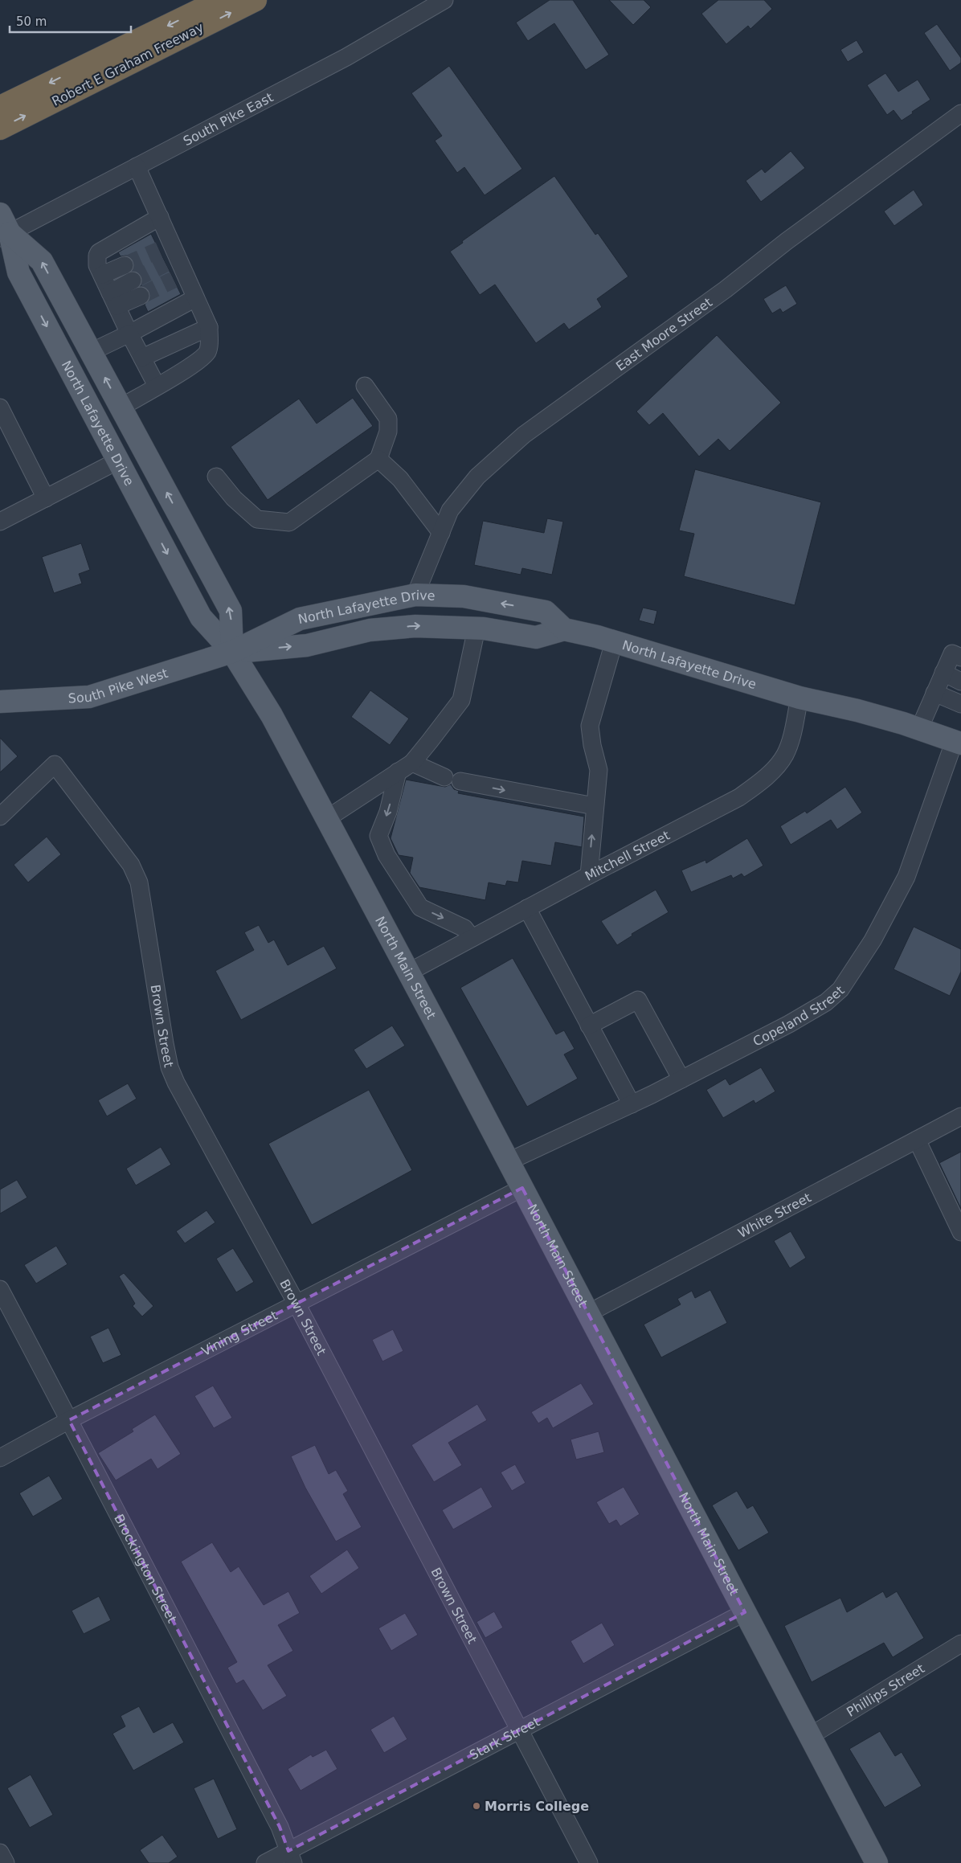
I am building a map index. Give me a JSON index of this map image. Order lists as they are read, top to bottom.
{
  "streets": {
    "highway": ["Robert E Graham Freeway"],
    "main road": ["North Lafayette Drive", "South Pike West", "North Main Street"],
    "street": [
      "South Pike East",
      "East Moore Street",
      "Mitchell Street",
      "Copeland Street",
      "Brown Street",
      "White Street",
      "Vining Street",
      "Brockington Street",
      "Phillips Street",
      "Stark Street"
    ]
  },
  "crossings": [
    ["South Pike East", "North Lafayette Drive"],
    ["East Moore Street", "North Lafayette Drive"],
    ["North Lafayette Drive", "South Pike West"],
    ["North Lafayette Drive", "Mitchell Street"],
    ["North Lafayette Drive", "North Main Street"],
    ["North Lafayette Drive", "Copeland Street"],
    ["South Pike West", "North Main Street"],
    ["Mitchell Street", "North Main Street"],
    ["North Main Street", "Copeland Street"],
    ["North Main Street", "White Street"],
    ["North Main Street", "Vining Street"],
    ["North Main Street", "Phillips Street"],
    ["North Main Street", "Stark Street"],
    ["Brown Street", "Vining Street"],
    ["Brown Street", "Stark Street"],
    ["Vining Street", "Brockington Street"],
    ["Brockington Street", "Stark Street"]
  ],
  "places": ["Morris College"],
  "scale_bar": "50 m"
}
